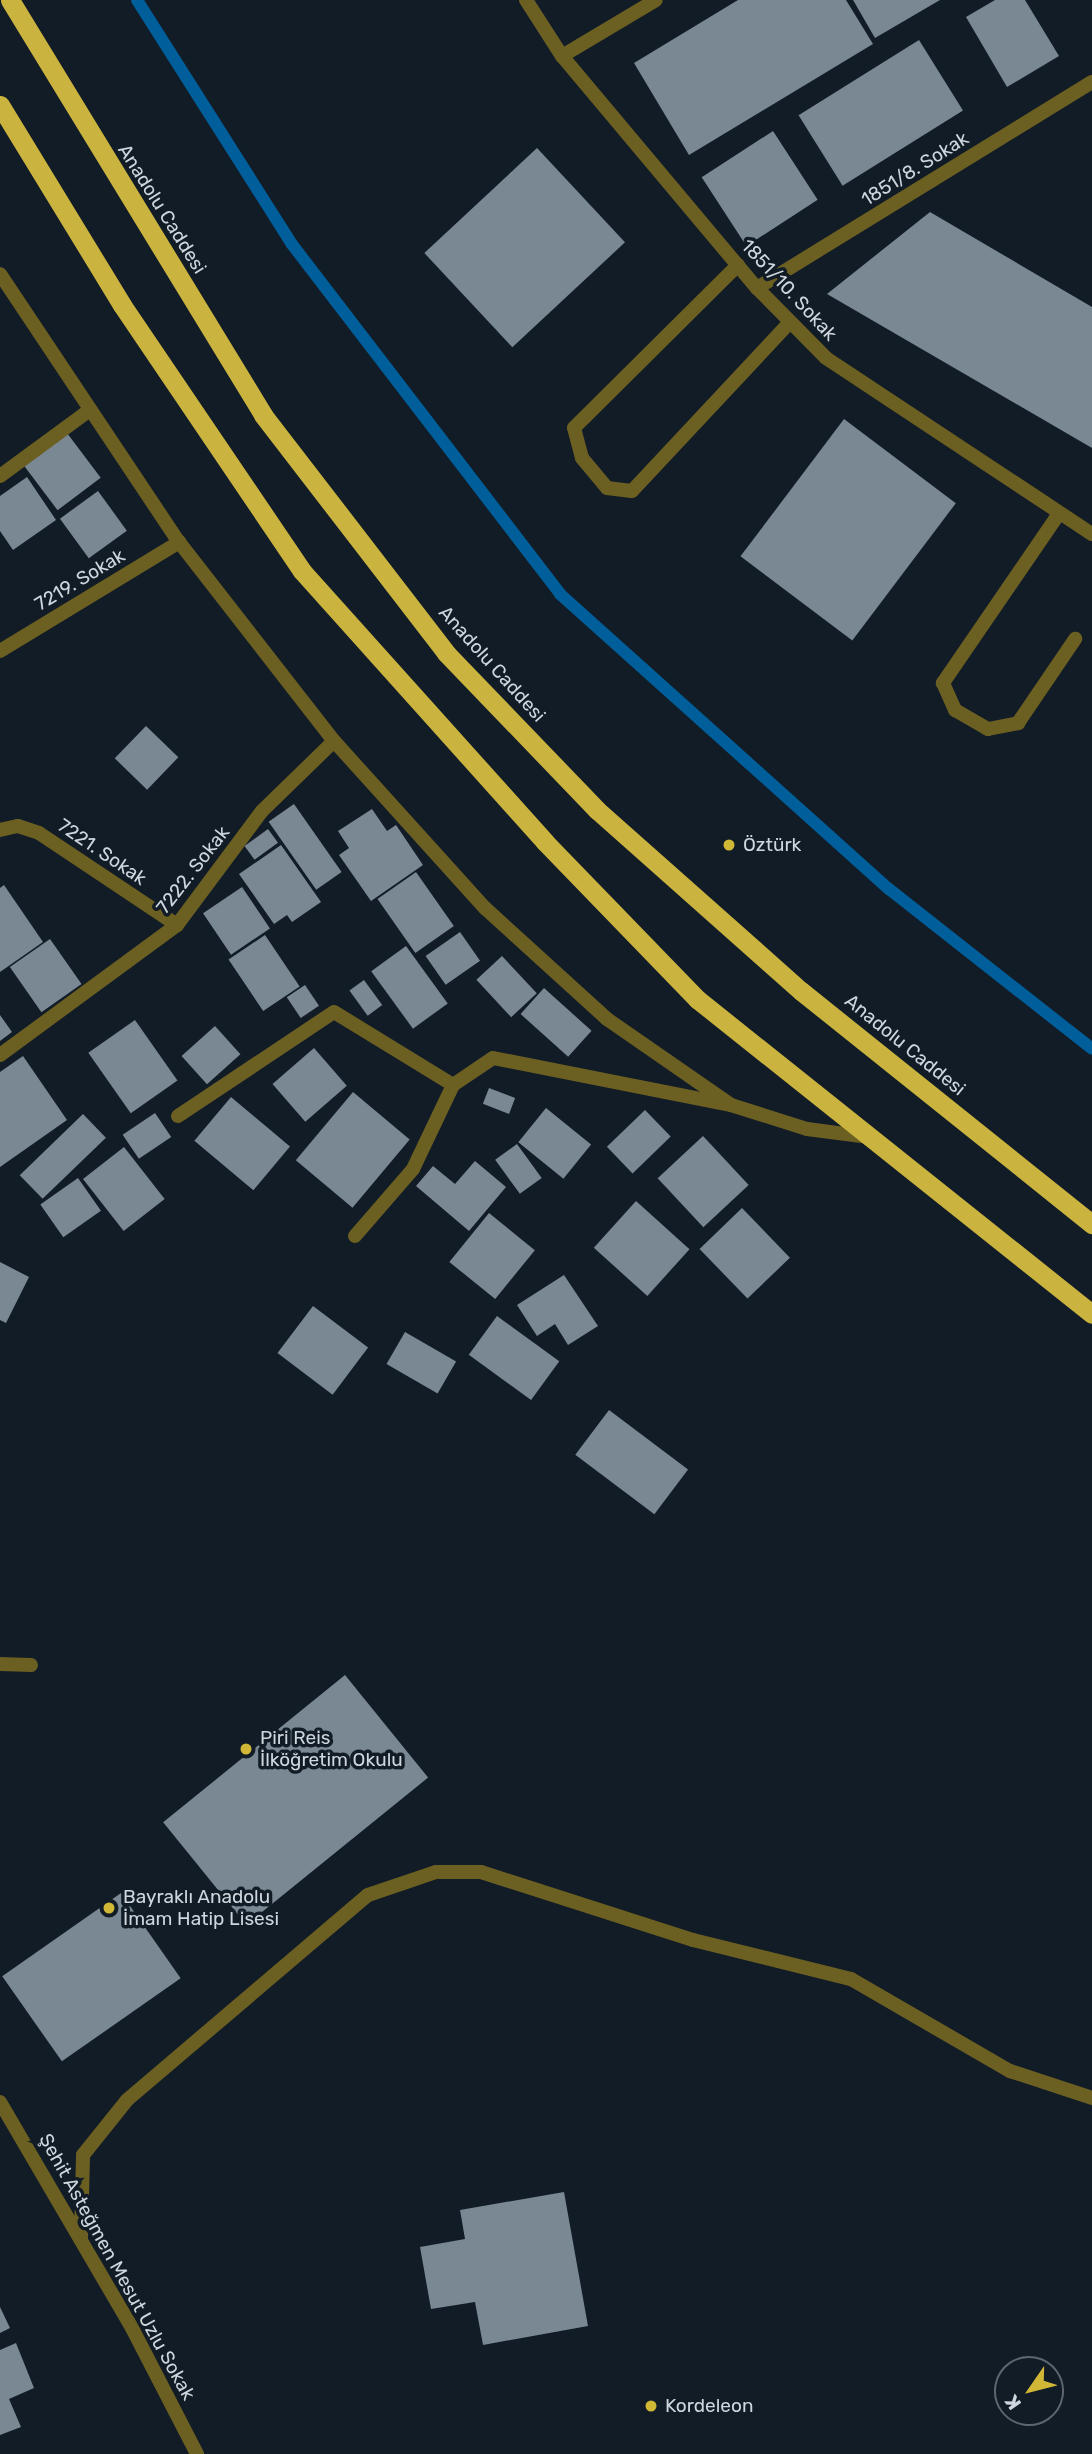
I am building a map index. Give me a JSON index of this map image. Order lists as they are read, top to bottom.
{
  "streets": {
    "highway": ["Anadolu Caddesi"],
    "street": [
      "1851/8. Sokak",
      "1851/10. Sokak",
      "7219. Sokak",
      "7221. Sokak",
      "7222. Sokak",
      "Şehit Asteğmen Mesut Uzlu Sokak"
    ]
  },
  "crossings": [
    ["1851/8. Sokak", "1851/10. Sokak"],
    ["7221. Sokak", "7222. Sokak"]
  ],
  "places": [
    "Öztürk",
    "Piri Reis İlköğretim Okulu",
    "Bayraklı Anadolu İmam Hatip Lisesi",
    "Kordeleon"
  ],
  "north": "bottom left"
}
